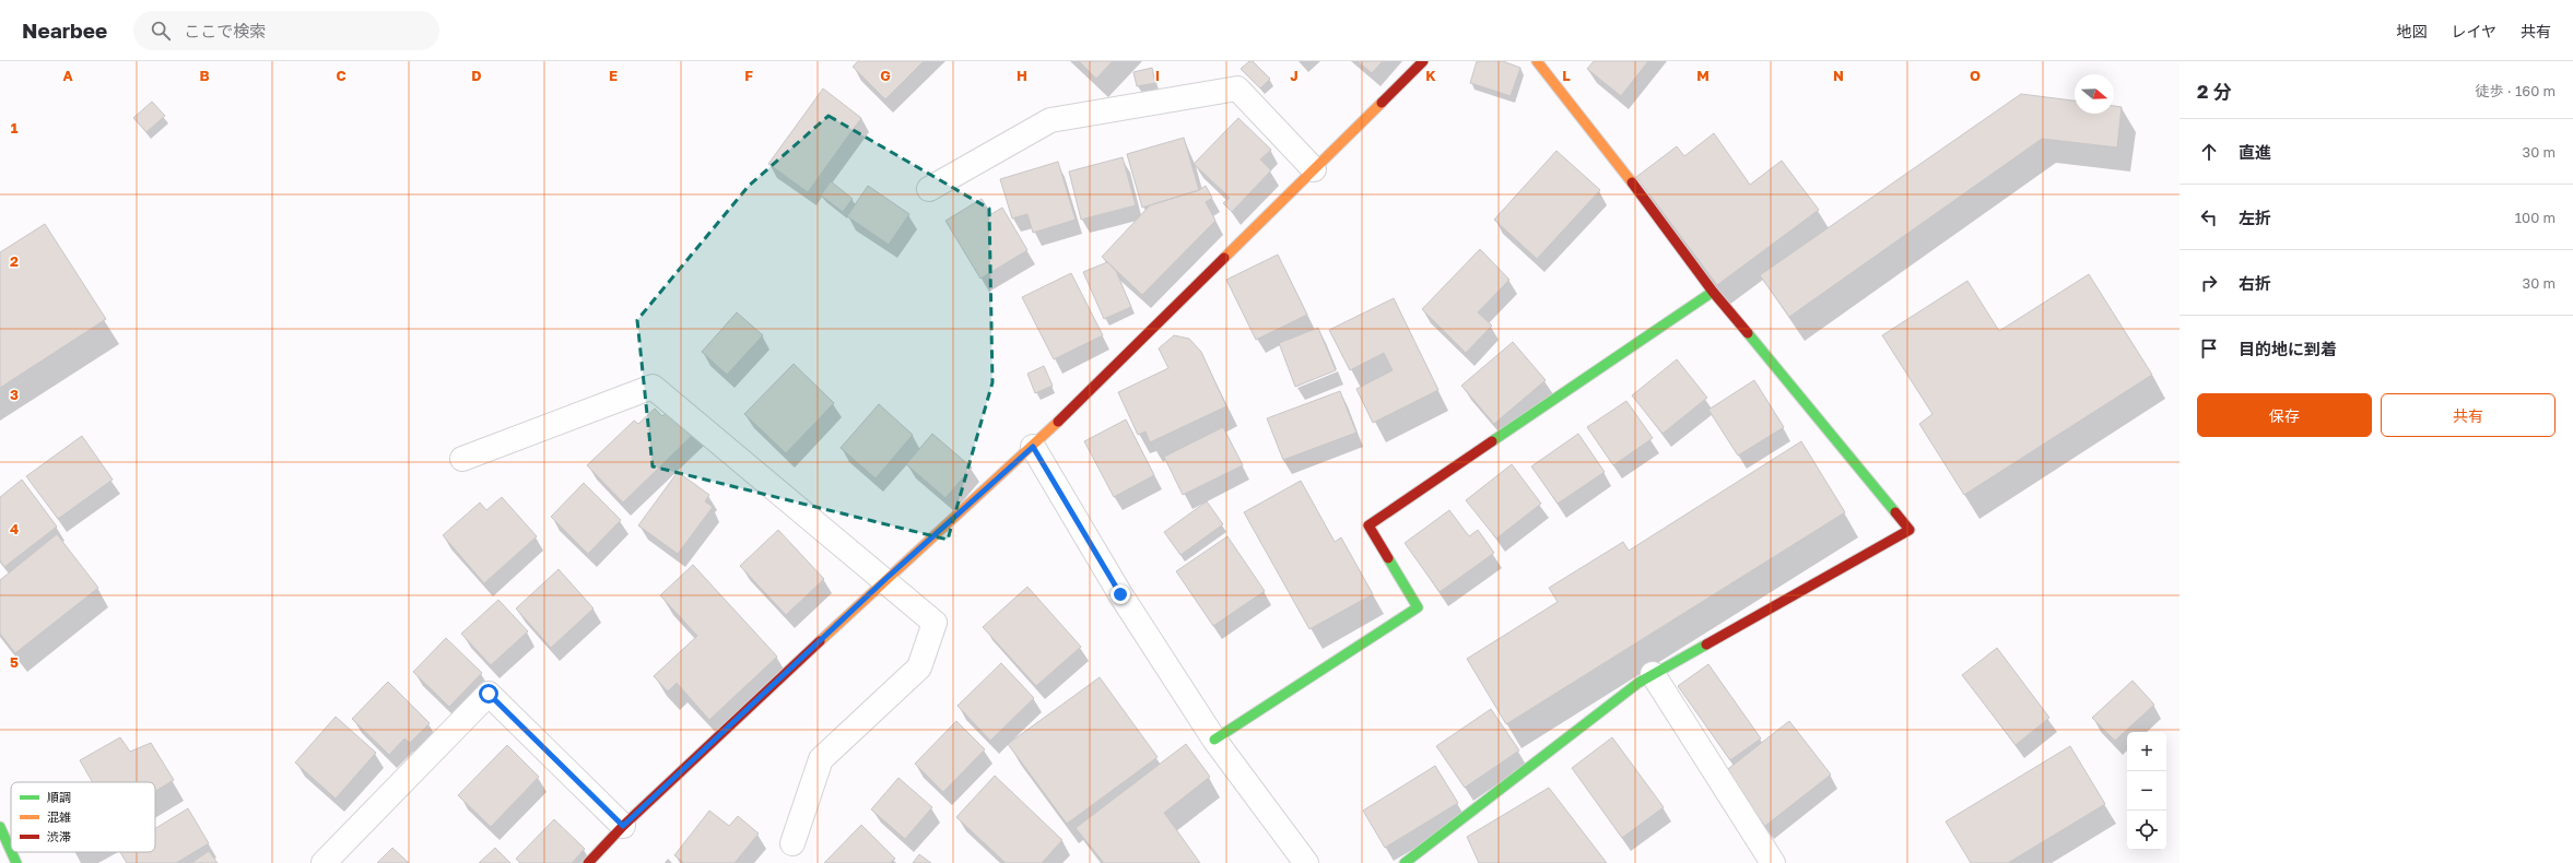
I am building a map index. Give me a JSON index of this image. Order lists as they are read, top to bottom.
{
  "legend": ["順調", "混雑", "渋滞"],
  "north": "right",
  "page": {
    "header": "Nearbee",
    "search": "ここで検索",
    "nav": ["地図", "レイヤ", "共有"],
    "heading": ["2 分", "徒歩 · 160 m"],
    "list": [
      ["直進", "30 m"],
      ["左折", "100 m"],
      ["右折", "30 m"],
      "目的地に到着"
    ],
    "buttons": ["保存", "共有"],
    "map_buttons": ["+", "−"]
  },
  "grid": {
    "columns": [
      "A",
      "B",
      "C",
      "D",
      "E",
      "F",
      "G",
      "H",
      "I",
      "J",
      "K",
      "L",
      "M",
      "N",
      "O"
    ],
    "rows": [
      "1",
      "2",
      "3",
      "4",
      "5"
    ]
  }
}
